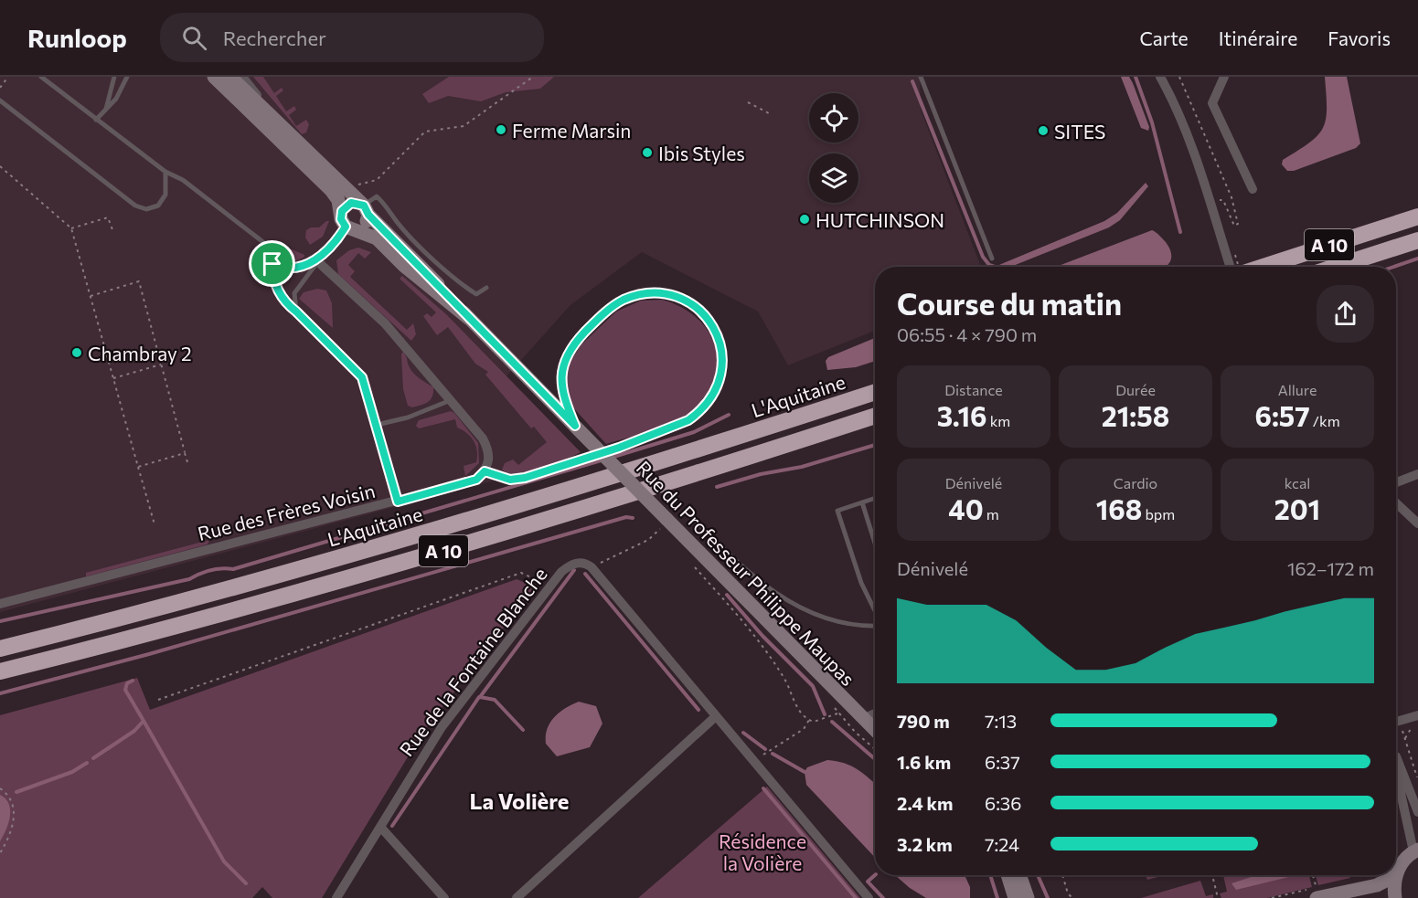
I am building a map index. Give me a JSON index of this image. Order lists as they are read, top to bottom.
{
  "streets": {
    "highway": ["A 10", "L'Aquitaine"],
    "street": ["Rue des Frères Voisin", "Rue du Professeur Philippe Maupas", "Rue de la Fontaine Blanche"]
  },
  "districts": ["La Volière"],
  "parks": ["Résidence la Volière"],
  "places": [
    "Ferme Marsin",
    "SITES",
    "Ibis Styles",
    "HUTCHINSON",
    "Chambray 2"
  ],
  "page": {
    "header": "Runloop",
    "search": "Rechercher",
    "nav": ["Carte", "Itinéraire", "Favoris"],
    "heading": ["Course du matin", "06:55 · 4 × 790 m"],
    "stats": [
      ["Distance", "3.16 km"],
      ["Durée", "21:58"],
      ["Allure", "6:57 /km"],
      ["Dénivelé", "40 m"],
      ["Cardio", "168 bpm"],
      ["kcal", "201"]
    ],
    "chart": ["Dénivelé", "162–172 m"],
    "list": [
      {
        "name": "790 m",
        "note": "7:13"
      },
      {
        "name": "1.6 km",
        "note": "6:37"
      },
      {
        "name": "2.4 km",
        "note": "6:36"
      },
      {
        "name": "3.2 km",
        "note": "7:24"
      }
    ]
  }
}
